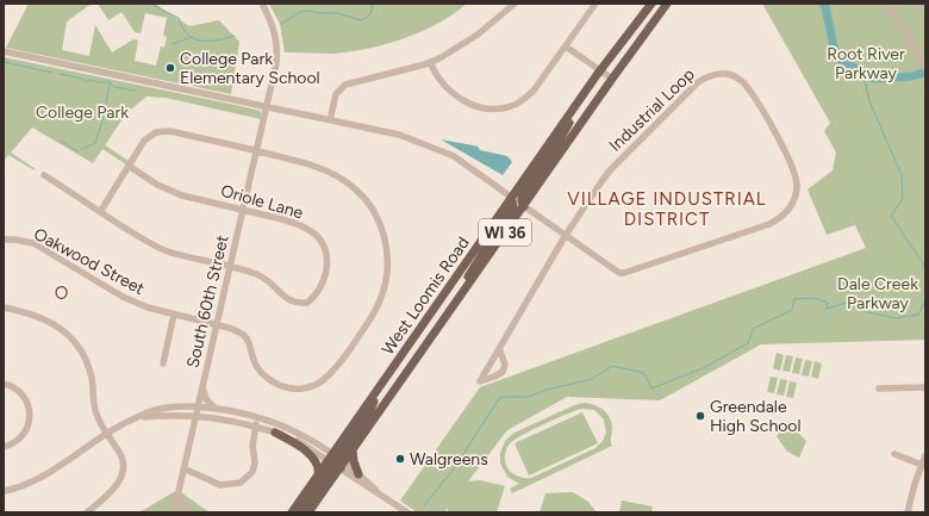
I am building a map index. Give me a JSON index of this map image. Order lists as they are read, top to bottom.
{
  "streets": {
    "main road": ["WI 36", "West Loomis Road"],
    "street": [
      "Industrial Loop",
      "Oriole Lane",
      "Oakwood Street",
      "South 60th Street"
    ]
  },
  "crossings": [
    ["Industrial Loop", "West Loomis Road"],
    ["Industrial Loop", "South 60th Street"],
    ["Oriole Lane", "South 60th Street"],
    ["Oakwood Street", "South 60th Street"]
  ],
  "districts": ["VILLAGE INDUSTRIAL DISTRICT", "O"],
  "parks": ["Root River Parkway", "College Park", "Dale Creek Parkway"],
  "places": ["College Park Elementary School", "Greendale High School", "Walgreens"]
}
